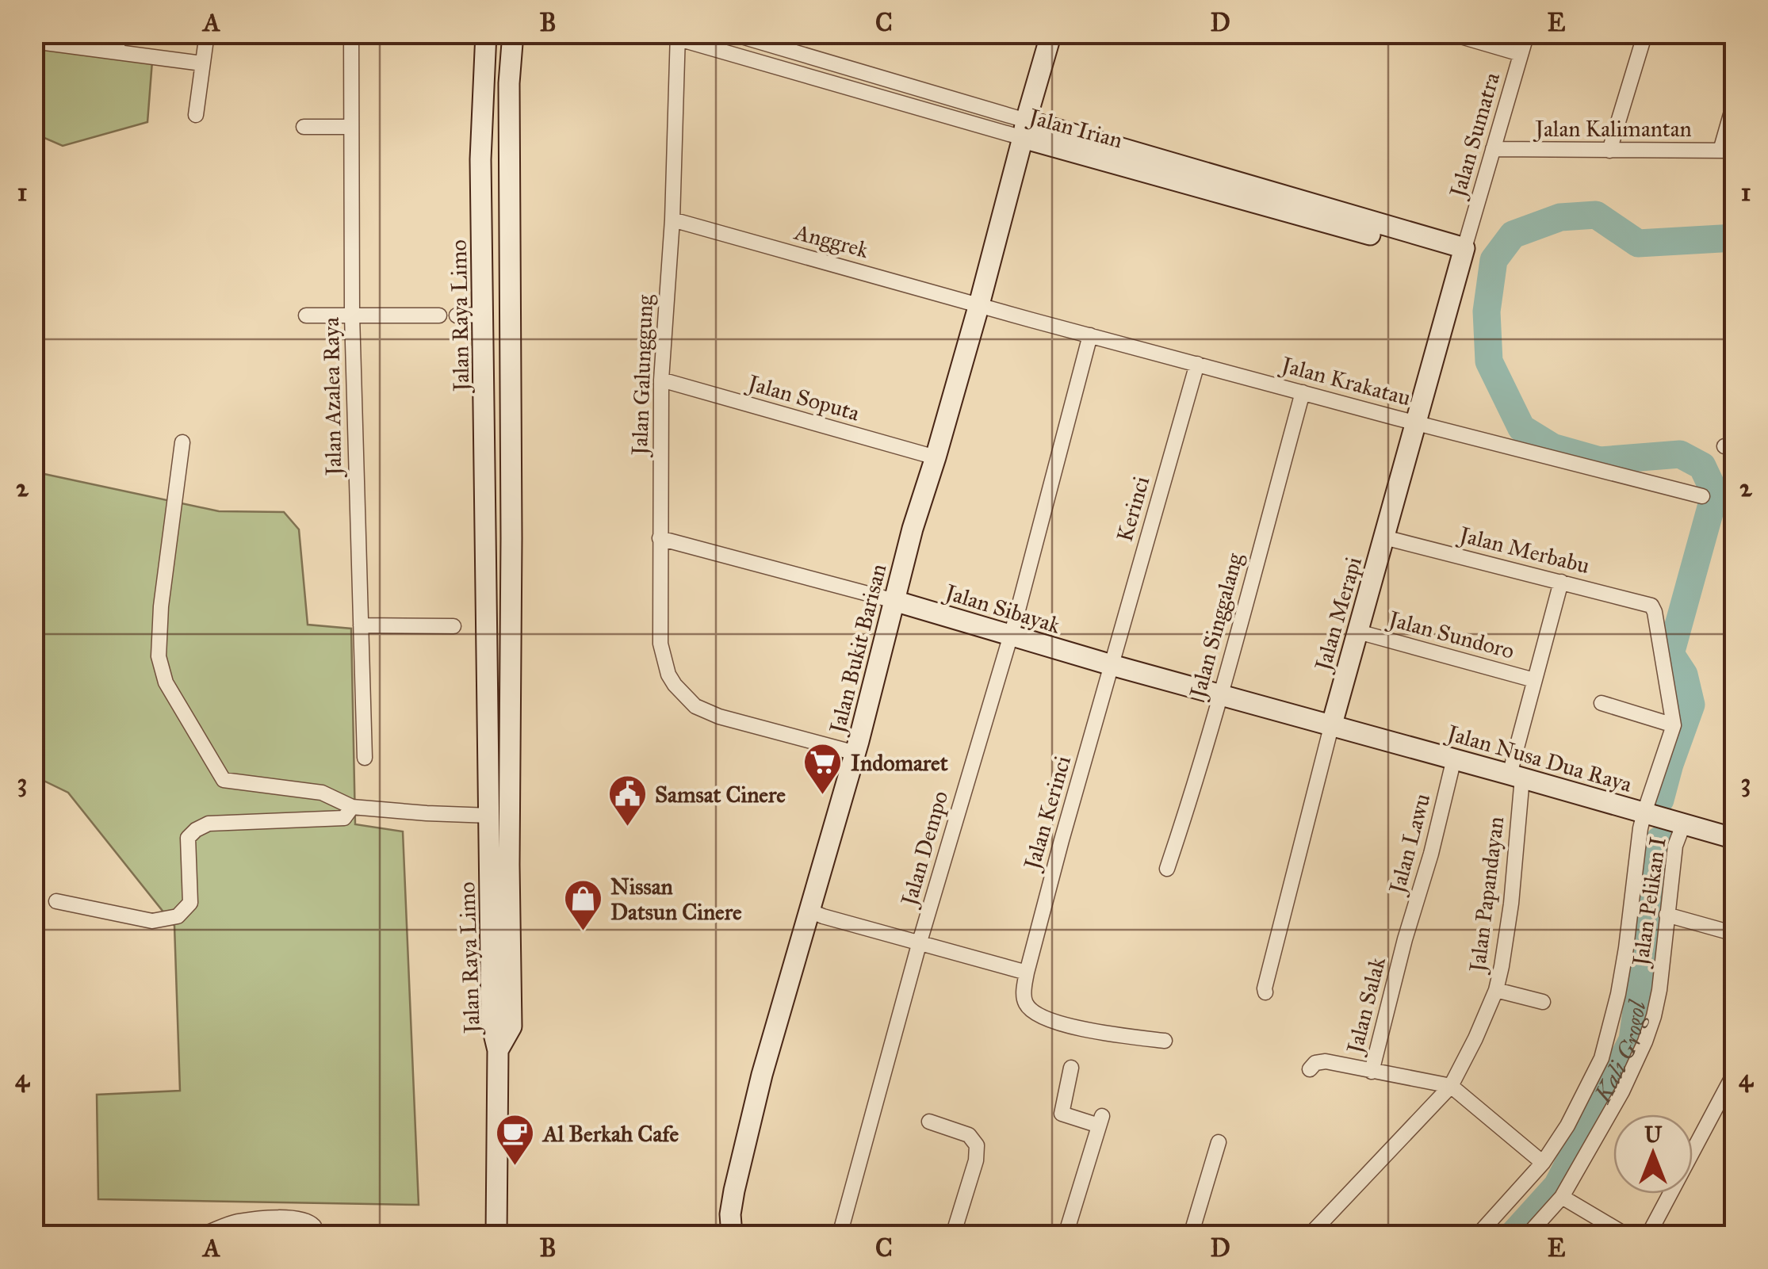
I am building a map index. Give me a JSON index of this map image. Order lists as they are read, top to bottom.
{
  "streets": {
    "street": [
      "Jalan Irian",
      "Jalan Kalimantan",
      "Jalan Sumatra",
      "Anggrek",
      "Jalan Raya Limo",
      "Jalan Galunggung",
      "Jalan Krakatau",
      "Jalan Azalea Raya",
      "Jalan Soputa",
      "Kerinci",
      "Jalan Merbabu",
      "Jalan Sibayak",
      "Jalan Merapi",
      "Jalan Singgalang",
      "Jalan Sundoro",
      "Jalan Bukit Barisan",
      "Jalan Nusa Dua Raya",
      "Jalan Kerinci",
      "Jalan Lawu",
      "Jalan Dempo",
      "Jalan Papandayan",
      "Jalan Pelikan I",
      "Jalan Salak"
    ]
  },
  "crossings": [
    ["Jalan Irian", "Jalan Sumatra"],
    ["Jalan Irian", "Jalan Galunggung"],
    ["Jalan Irian", "Jalan Merapi"],
    ["Jalan Irian", "Jalan Bukit Barisan"],
    ["Jalan Kalimantan", "Jalan Sumatra"],
    ["Jalan Sumatra", "Jalan Merapi"],
    ["Anggrek", "Jalan Galunggung"],
    ["Anggrek", "Jalan Krakatau"],
    ["Anggrek", "Jalan Bukit Barisan"],
    ["Jalan Galunggung", "Jalan Soputa"],
    ["Jalan Galunggung", "Jalan Sibayak"],
    ["Jalan Galunggung", "Jalan Bukit Barisan"],
    ["Jalan Krakatau", "Kerinci"],
    ["Jalan Krakatau", "Jalan Merapi"],
    ["Jalan Krakatau", "Jalan Singgalang"],
    ["Jalan Krakatau", "Jalan Bukit Barisan"],
    ["Jalan Krakatau", "Jalan Dempo"],
    ["Jalan Soputa", "Jalan Bukit Barisan"],
    ["Kerinci", "Jalan Sibayak"],
    ["Kerinci", "Jalan Kerinci"],
    ["Jalan Merbabu", "Jalan Merapi"],
    ["Jalan Merbabu", "Jalan Papandayan"],
    ["Jalan Sibayak", "Jalan Merapi"],
    ["Jalan Sibayak", "Jalan Singgalang"],
    ["Jalan Sibayak", "Jalan Bukit Barisan"],
    ["Jalan Sibayak", "Jalan Nusa Dua Raya"],
    ["Jalan Sibayak", "Jalan Kerinci"],
    ["Jalan Sibayak", "Jalan Dempo"],
    ["Jalan Merapi", "Jalan Sundoro"],
    ["Jalan Merapi", "Jalan Nusa Dua Raya"],
    ["Jalan Sundoro", "Jalan Papandayan"],
    ["Jalan Nusa Dua Raya", "Jalan Lawu"],
    ["Jalan Nusa Dua Raya", "Jalan Papandayan"],
    ["Jalan Nusa Dua Raya", "Jalan Pelikan I"],
    ["Jalan Lawu", "Jalan Salak"],
    ["Jalan Papandayan", "Jalan Salak"]
  ],
  "water": ["Kali Grogol"],
  "places": {
    "supermarket": ["Indomaret"],
    "public building": ["Samsat Cinere"],
    "shop": ["Nissan Datsun Cinere"],
    "cafe": ["Al Berkah Cafe"]
  },
  "north": "top",
  "grid": {
    "columns": [
      "A",
      "B",
      "C",
      "D",
      "E"
    ],
    "rows": [
      "1",
      "2",
      "3",
      "4"
    ]
  }
}
